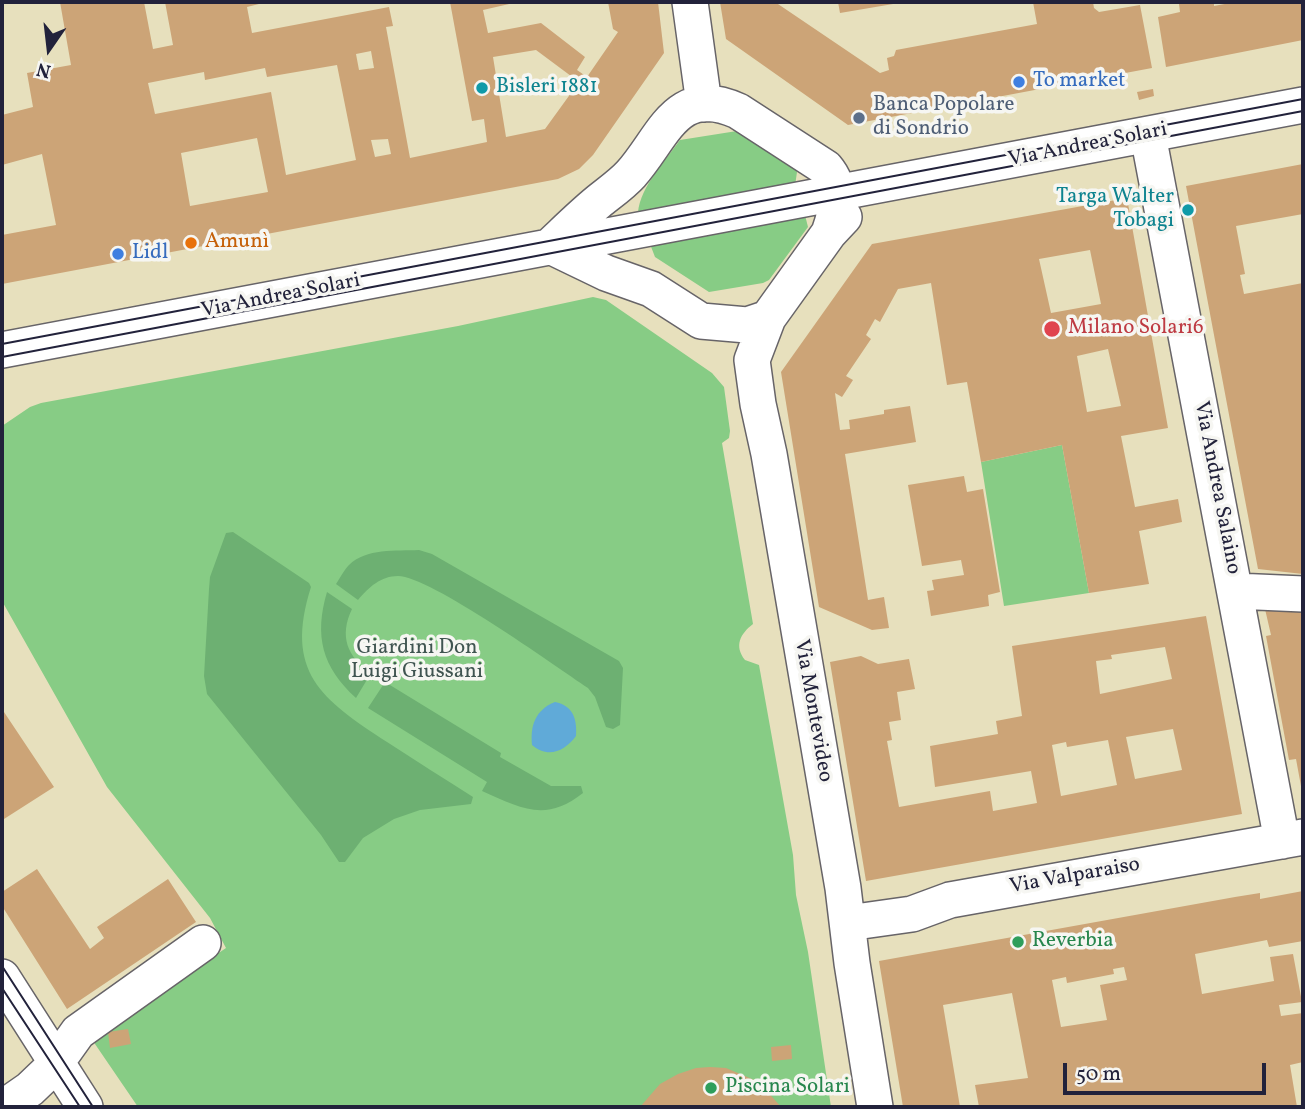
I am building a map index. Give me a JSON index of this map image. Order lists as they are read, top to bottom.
{
  "streets": {
    "street": [
      "Via Andrea Solari",
      "Via Andrea Salaino",
      "Via Montevideo",
      "Via Valparaiso"
    ]
  },
  "crossings": [
    ["Via Andrea Solari", "Via Andrea Salaino"],
    ["Via Andrea Salaino", "Via Valparaiso"],
    ["Via Montevideo", "Via Valparaiso"]
  ],
  "parks": ["Giardini Don Luigi Giussani"],
  "places": [
    "To market",
    "Bisleri 1881",
    "Banca Popolare di Sondrio",
    "Targa Walter Tobagi",
    "Amunì",
    "Lidl",
    "Milano Solari6",
    "Reverbia",
    "Piscina Solari"
  ],
  "scale_bar": "50 m",
  "north": "bottom"
}
